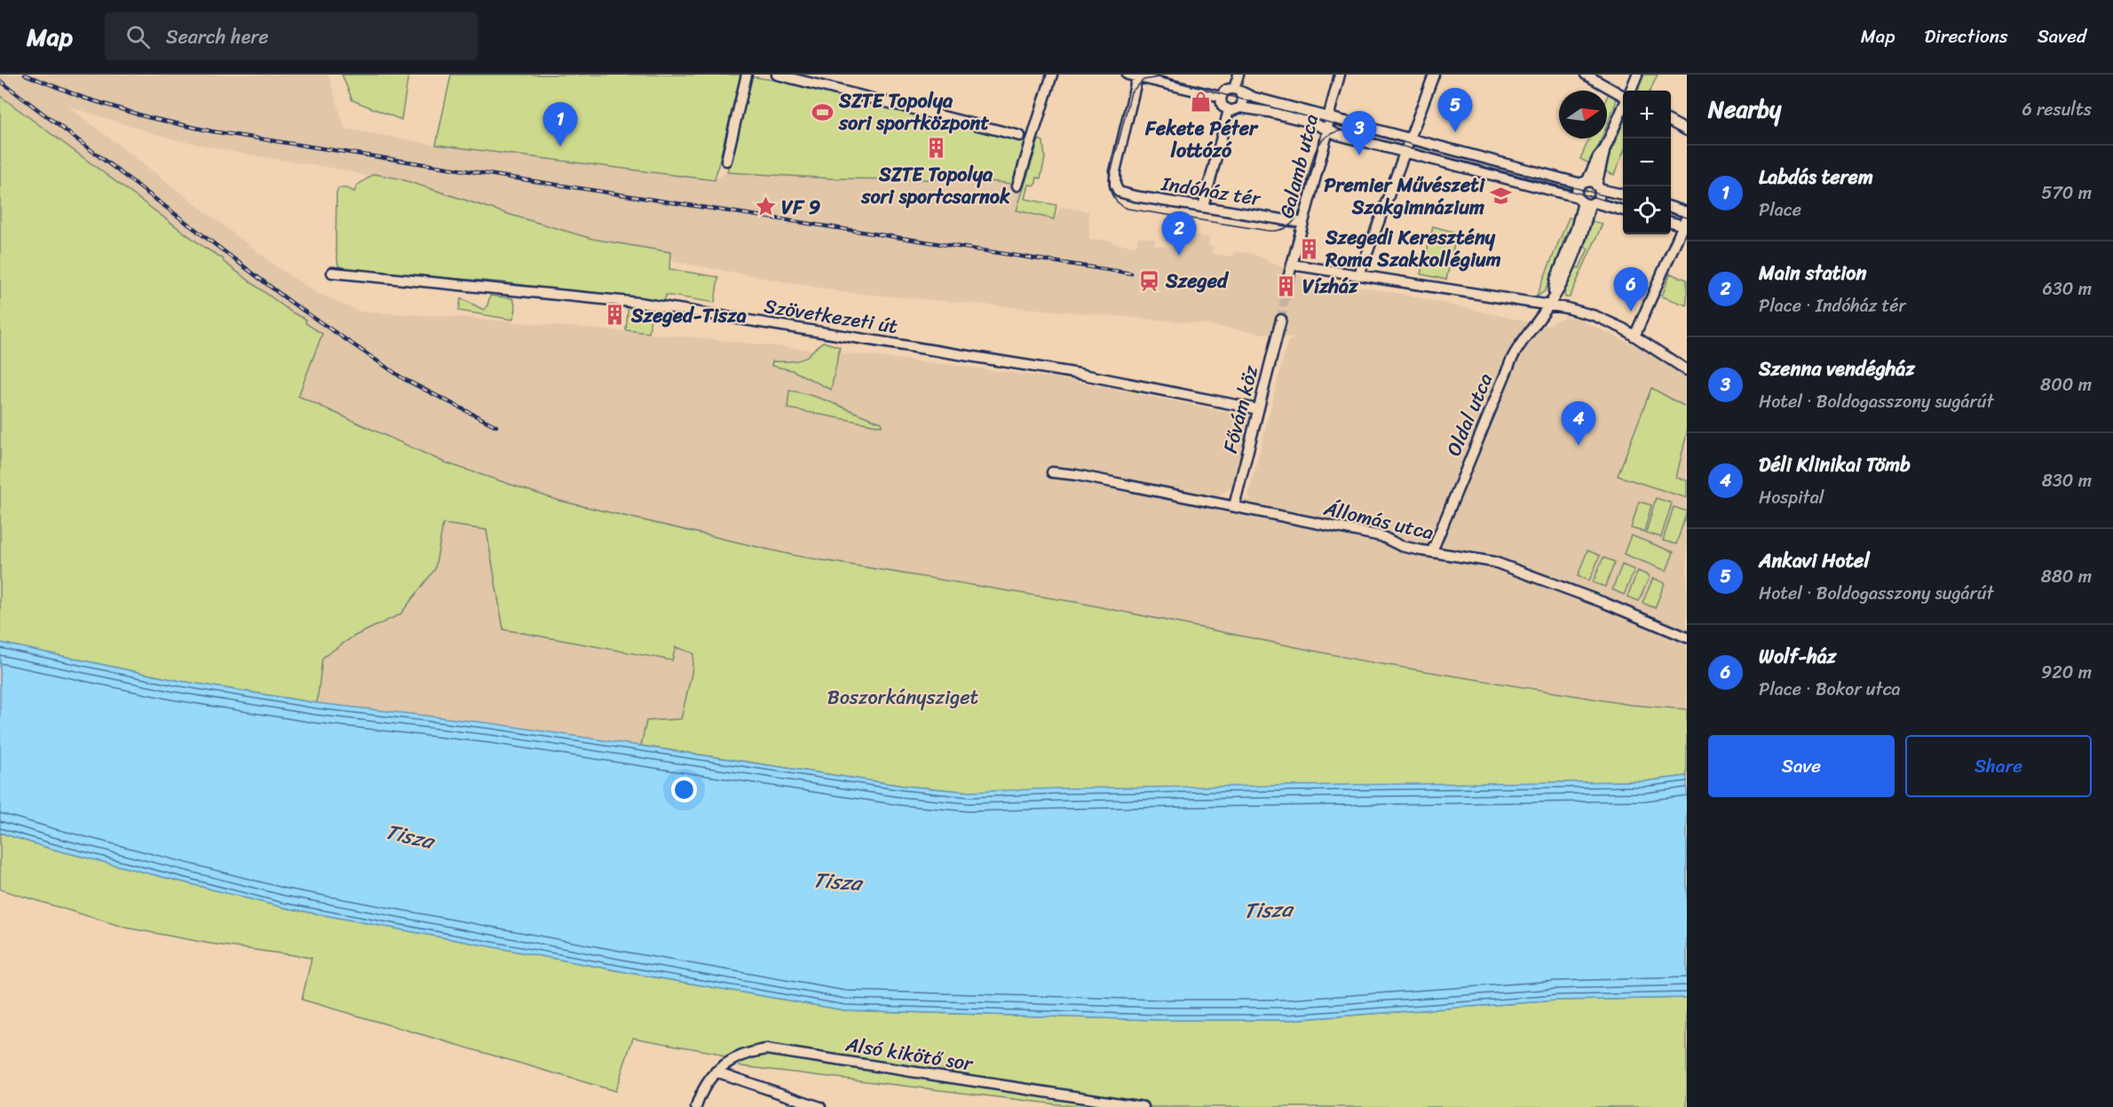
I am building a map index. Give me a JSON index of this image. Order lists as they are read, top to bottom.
{
  "streets": {
    "street": [
      "Galamb utca",
      "Indóház tér",
      "Szövetkezeti út",
      "Fővám köz",
      "Oldal utca",
      "Állomás utca",
      "Alsó kikötő sor"
    ]
  },
  "crossings": [
    ["Galamb utca", "Indóház tér"],
    ["Szövetkezeti út", "Fővám köz"],
    ["Fővám köz", "Állomás utca"],
    ["Oldal utca", "Állomás utca"]
  ],
  "water": ["Tisza"],
  "parks": ["Boszorkánysziget"],
  "places": {
    "shop": ["Fekete Péter lottózó"],
    "sports": ["SZTE Topolya sori sportközpont"],
    "building": [
      "SZTE Topolya sori sportcsarnok",
      "Szegedi Keresztény Roma Szakkollégium",
      "Vízház",
      "Szeged-Tisza"
    ],
    "school or university": ["Premier Művészeti Szakgimnázium"],
    "place": ["VF 9"],
    "station": ["Szeged"]
  },
  "north": "right",
  "page": {
    "header": "Map",
    "search": "Search here",
    "nav": ["Map", "Directions", "Saved"],
    "heading": ["Nearby", "6 results"],
    "pins": [
      "5",
      "1",
      "3",
      "2",
      "6",
      "4"
    ],
    "map_buttons": ["+", "−"],
    "list": [
      {
        "mark": "1",
        "name": "Labdás terem",
        "note": "Place",
        "value": "570 m"
      },
      {
        "mark": "2",
        "name": "Main station",
        "note": "Place · Indóház tér",
        "value": "630 m"
      },
      {
        "mark": "3",
        "name": "Szenna vendégház",
        "note": "Hotel · Boldogasszony sugárút",
        "value": "800 m"
      },
      {
        "mark": "4",
        "name": "Déli Klinikai Tömb",
        "note": "Hospital",
        "value": "830 m"
      },
      {
        "mark": "5",
        "name": "Ankavi Hotel",
        "note": "Hotel · Boldogasszony sugárút",
        "value": "880 m"
      },
      {
        "mark": "6",
        "name": "Wolf-ház",
        "note": "Place · Bokor utca",
        "value": "920 m"
      }
    ],
    "buttons": ["Save", "Share"]
  }
}
